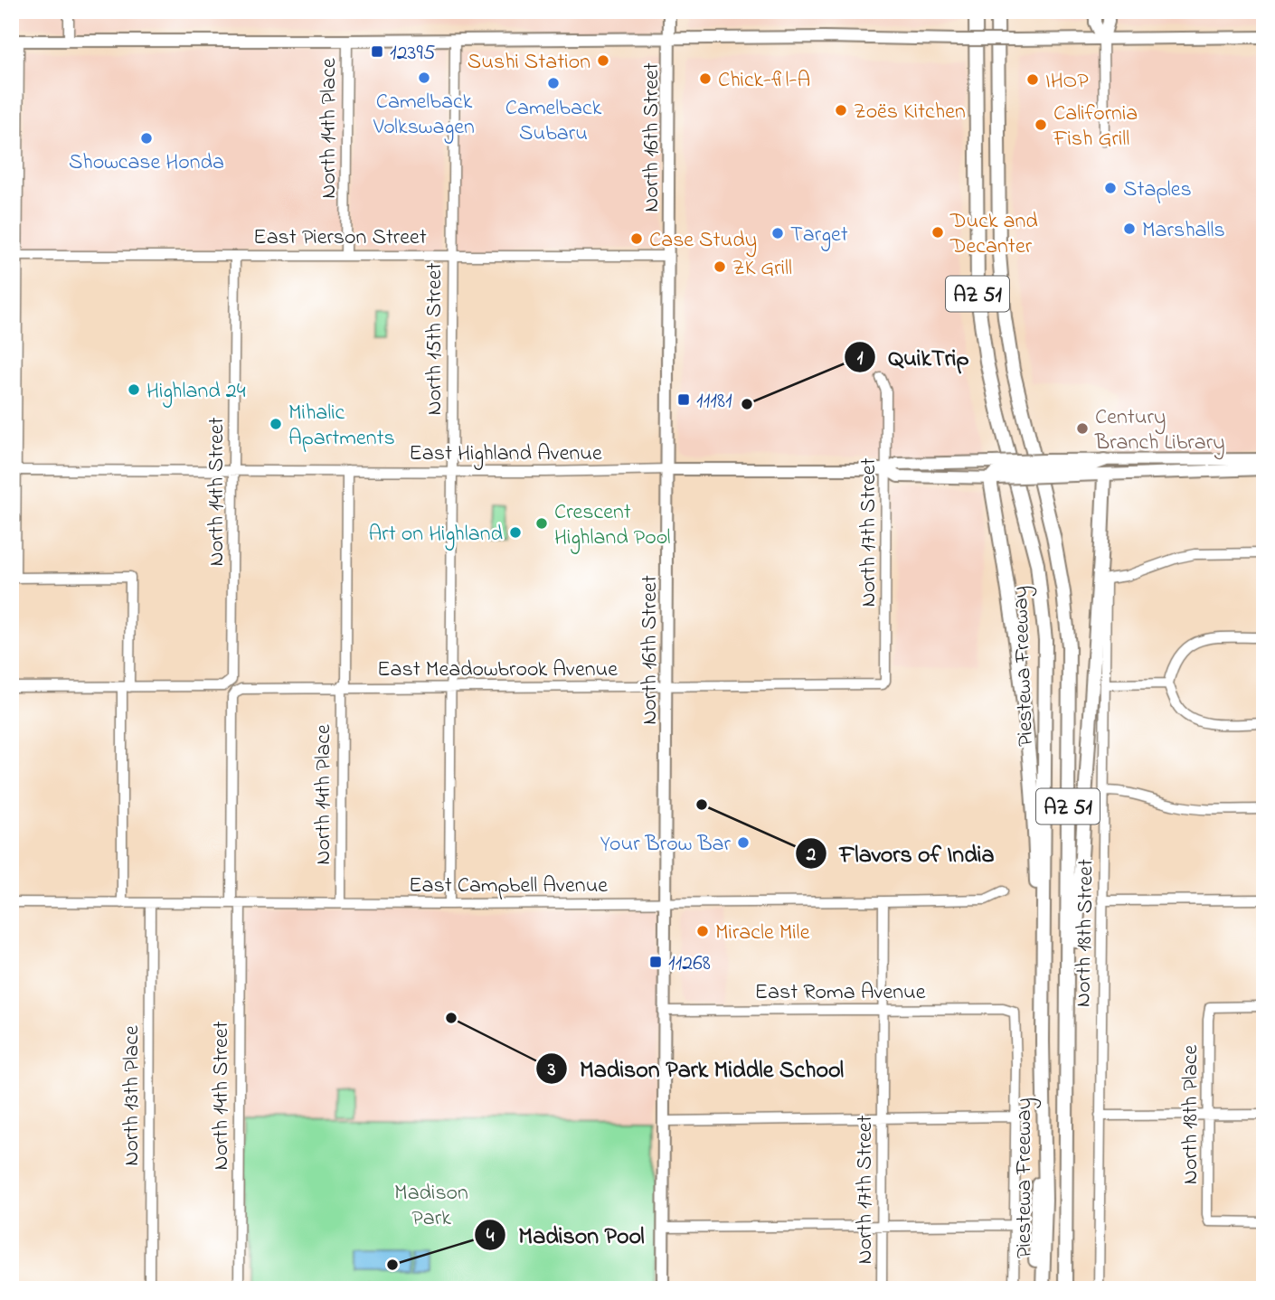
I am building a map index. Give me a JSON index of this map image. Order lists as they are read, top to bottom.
{
  "streets": {
    "highway": ["AZ 51", "Piestewa Freeway"],
    "main road": ["North 16th Street", "East Highland Avenue"],
    "street": [
      "North 14th Place",
      "East Pierson Street",
      "North 15th Street",
      "North 14th Street",
      "North 17th Street",
      "East Meadowbrook Avenue",
      "East Campbell Avenue",
      "North 18th Street",
      "East Roma Avenue",
      "North 13th Place",
      "North 18th Place"
    ]
  },
  "crossings": [
    ["North 14th Place", "East Pierson Street"],
    ["North 14th Place", "East Highland Avenue"],
    ["North 14th Place", "East Meadowbrook Avenue"],
    ["North 14th Place", "East Campbell Avenue"],
    ["North 16th Street", "East Pierson Street"],
    ["North 16th Street", "East Highland Avenue"],
    ["North 16th Street", "East Meadowbrook Avenue"],
    ["North 16th Street", "East Campbell Avenue"],
    ["North 16th Street", "East Roma Avenue"],
    ["East Pierson Street", "North 15th Street"],
    ["East Pierson Street", "North 14th Street"],
    ["North 15th Street", "East Highland Avenue"],
    ["North 15th Street", "East Meadowbrook Avenue"],
    ["North 15th Street", "East Campbell Avenue"],
    ["East Highland Avenue", "North 14th Street"],
    ["East Highland Avenue", "North 17th Street"],
    ["North 14th Street", "East Meadowbrook Avenue"],
    ["North 14th Street", "East Campbell Avenue"],
    ["North 17th Street", "East Meadowbrook Avenue"],
    ["North 17th Street", "East Campbell Avenue"],
    ["North 17th Street", "East Roma Avenue"],
    ["East Campbell Avenue", "North 13th Place"]
  ],
  "parks": ["Madison Park"],
  "places": {
    "transit": ["12395", "11181", "11268"],
    "other": [
      "Sushi Station",
      "Camelback Volkswagen",
      "Chick-fil-A",
      "IHOP",
      "Camelback Subaru",
      "Zoës Kitchen",
      "California Fish Grill",
      "Showcase Honda",
      "Staples",
      "Marshalls",
      "Duck and Decanter",
      "Target",
      "Case Study",
      "ZK Grill",
      "Highland 24",
      "QuikTrip",
      "Mihalic Apartments",
      "Century Branch Library",
      "Crescent Highland Pool",
      "Art on Highland",
      "Flavors of India",
      "Your Brow Bar",
      "Miracle Mile",
      "Madison Park Middle School",
      "Madison Pool"
    ]
  }
}
